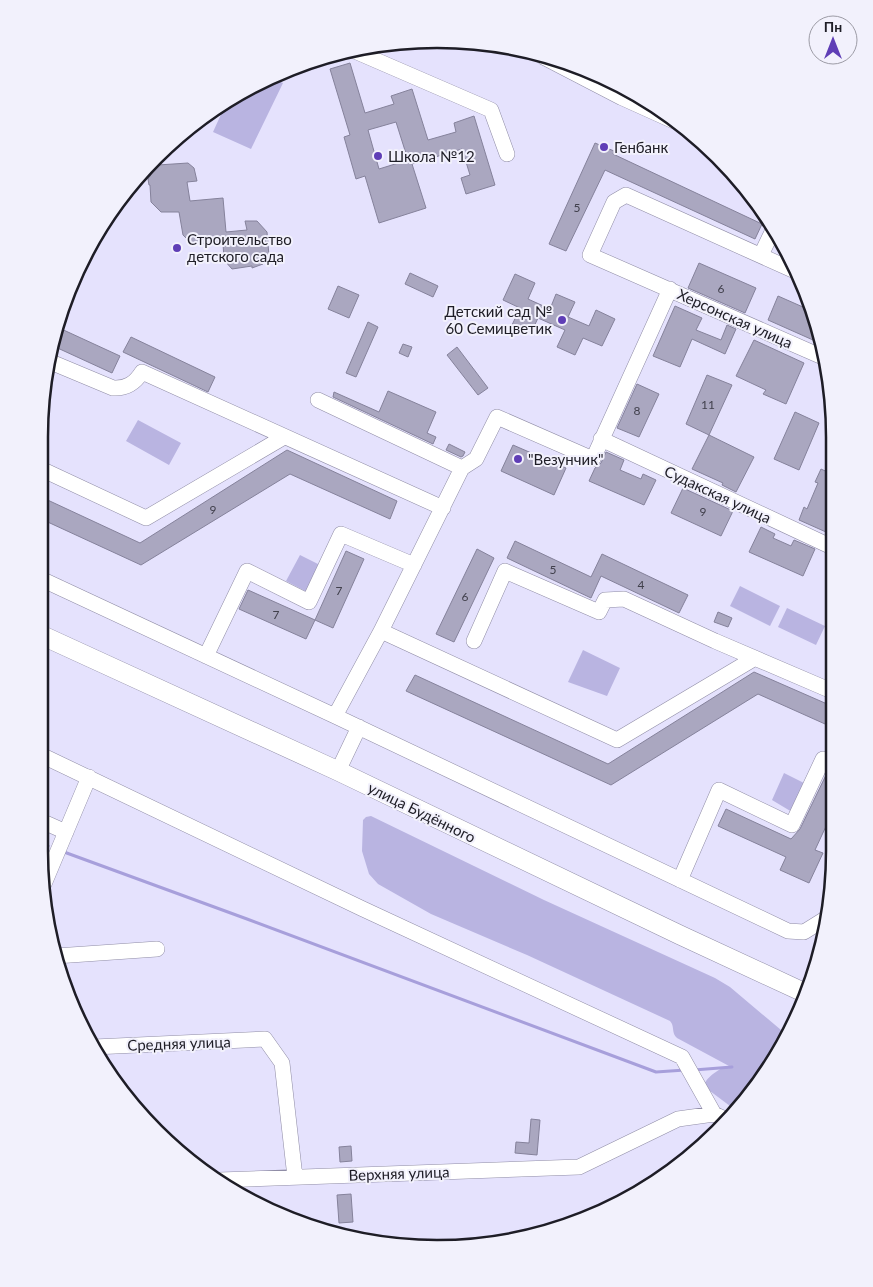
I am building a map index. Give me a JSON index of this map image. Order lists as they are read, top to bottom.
{
  "streets": {
    "main road": ["улица Будённого"],
    "street": [
      "Херсонская улица",
      "Судакская улица",
      "Средняя улица",
      "Верхняя улица"
    ]
  },
  "crossings": [
    ["Средняя улица", "Верхняя улица"]
  ],
  "places": [
    "Генбанк",
    "Школа №12",
    "Строительство детского сада",
    "Детский сад № 60 Семицветик",
    "\"Везунчик\""
  ],
  "house_numbers": [
    "5",
    "6",
    "11",
    "8",
    "9",
    "9",
    "5",
    "4",
    "7",
    "6",
    "7"
  ],
  "north": "top"
}
